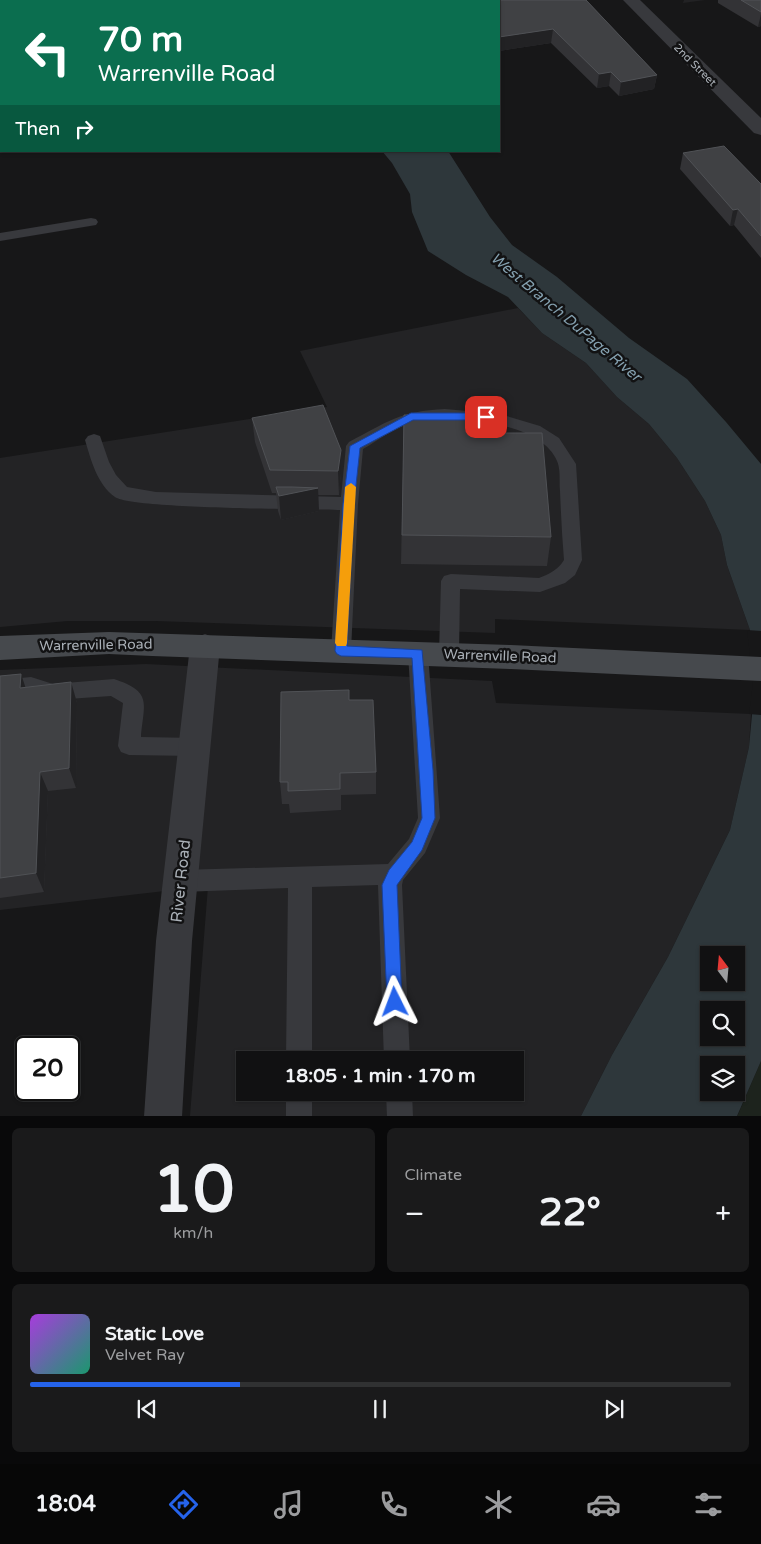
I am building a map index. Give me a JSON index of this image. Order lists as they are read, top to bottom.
{
  "streets": {
    "main road": ["Warrenville Road"],
    "street": ["2nd Street", "River Road"]
  },
  "crossings": [
    ["Warrenville Road", "River Road"]
  ],
  "water": ["West Branch DuPage River"],
  "north": "top",
  "page": {
    "turn": ["70 m", "Warrenville Road"],
    "then": "Then",
    "limit": "20",
    "trip": "18:05 · 1 min · 170 m",
    "tile": [
      ["10", "km/h"],
      "Climate"
    ],
    "heat": ["−", "22°", "+"],
    "song": ["Static Love", "Velvet Ray"],
    "tabs": "18:04"
  }
}
